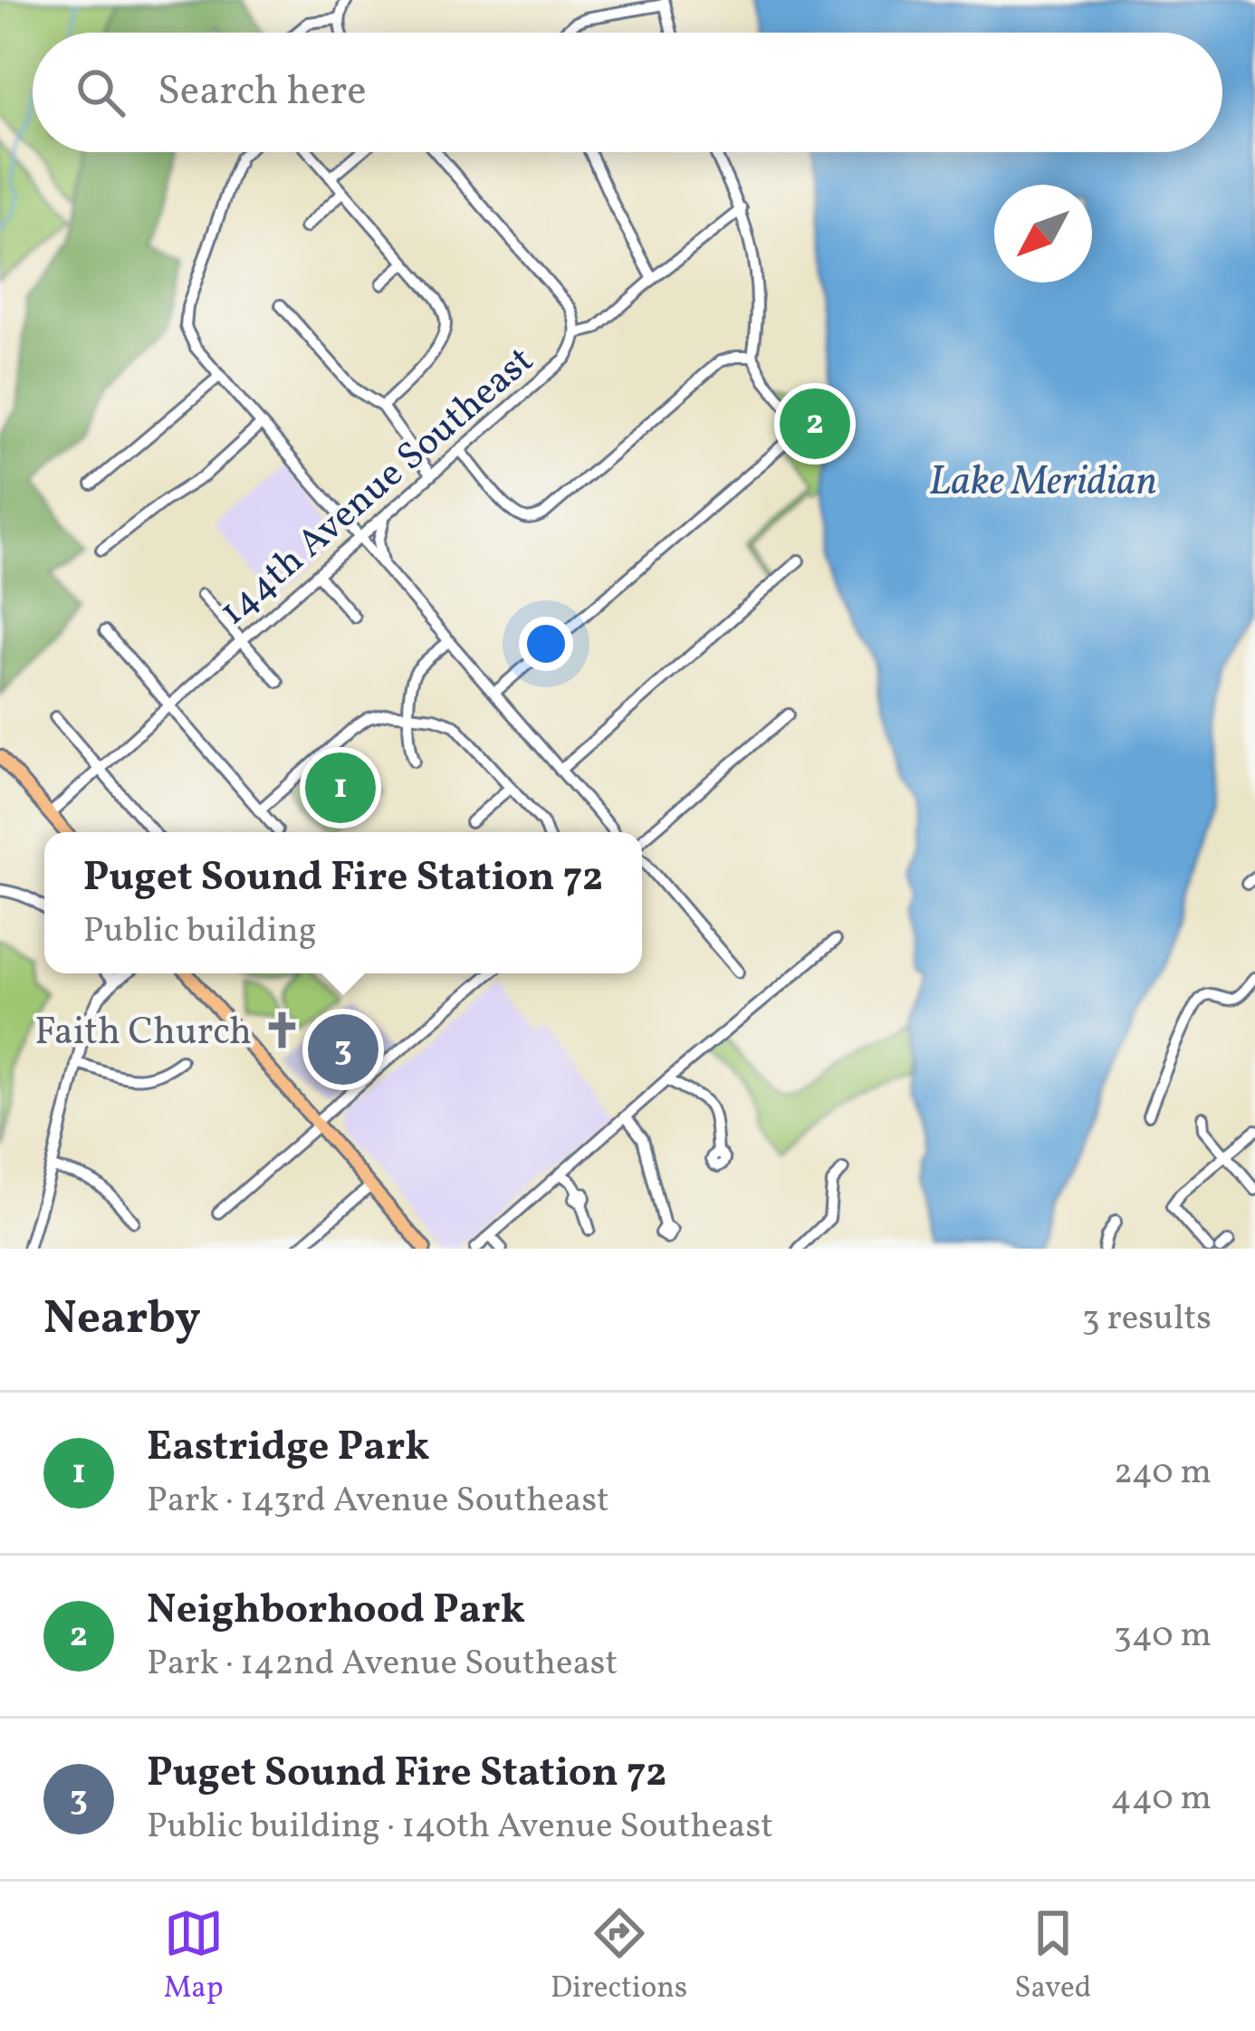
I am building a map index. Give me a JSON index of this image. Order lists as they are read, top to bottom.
{
  "streets": {
    "street": ["144th Avenue Southeast"]
  },
  "water": ["Lake Meridian"],
  "places": {
    "church": ["Faith Church"]
  },
  "north": "bottom left",
  "page": {
    "search": "Search here",
    "pins": ["2", "1", "3"],
    "popup": ["Puget Sound Fire Station 72", "Public building"],
    "heading": ["Nearby", "3 results"],
    "list": [
      {
        "mark": "1",
        "name": "Eastridge Park",
        "note": "Park · 143rd Avenue Southeast",
        "value": "240 m"
      },
      {
        "mark": "2",
        "name": "Neighborhood Park",
        "note": "Park · 142nd Avenue Southeast",
        "value": "340 m"
      },
      {
        "mark": "3",
        "name": "Puget Sound Fire Station 72",
        "note": "Public building · 140th Avenue Southeast",
        "value": "440 m"
      }
    ],
    "nav": ["Map", "Directions", "Saved"]
  }
}
